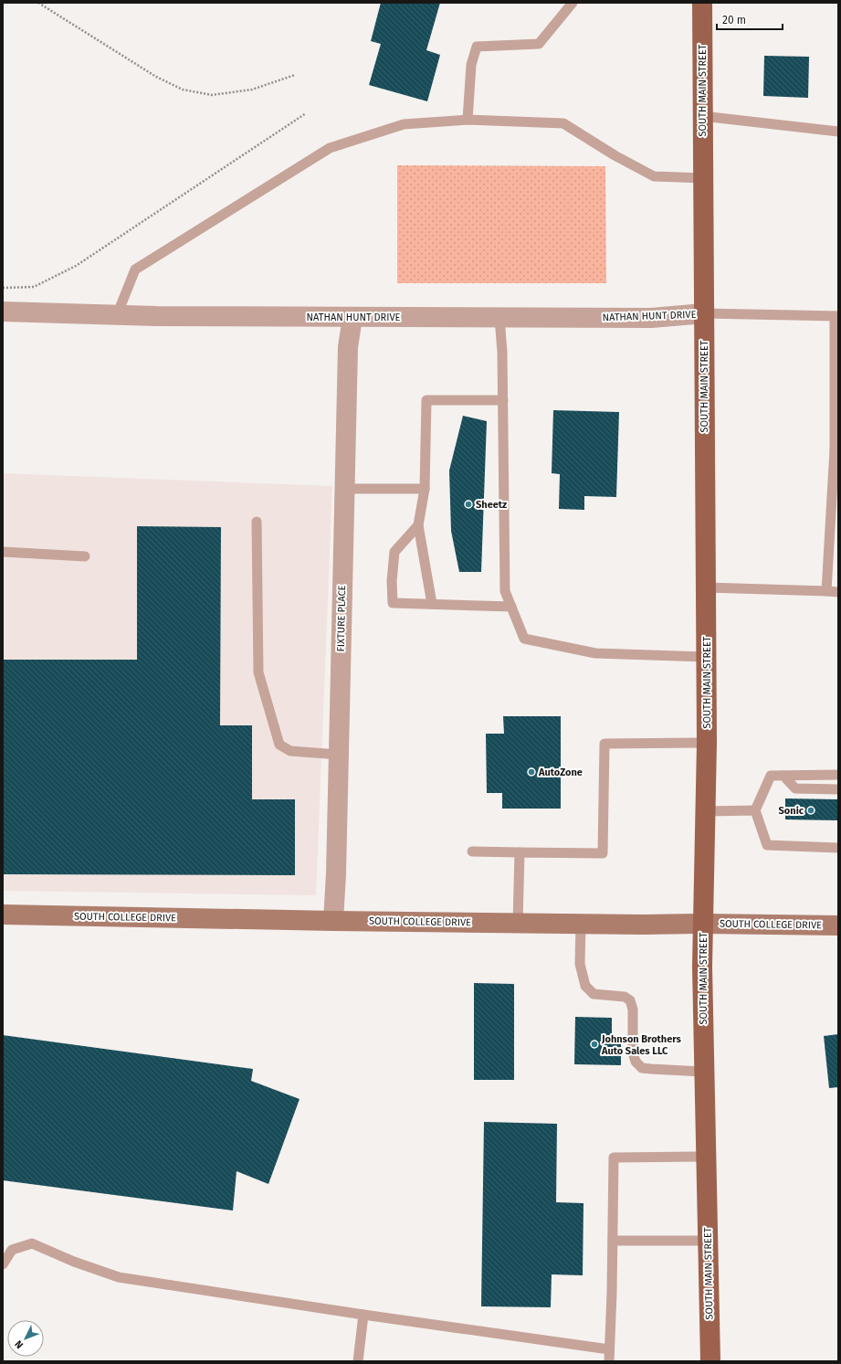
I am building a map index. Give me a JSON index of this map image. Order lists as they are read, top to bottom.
{
  "streets": {
    "main road": ["SOUTH MAIN STREET", "SOUTH COLLEGE DRIVE"],
    "street": ["NATHAN HUNT DRIVE", "FIXTURE PLACE"]
  },
  "crossings": [
    ["SOUTH MAIN STREET", "NATHAN HUNT DRIVE"],
    ["SOUTH MAIN STREET", "SOUTH COLLEGE DRIVE"],
    ["NATHAN HUNT DRIVE", "FIXTURE PLACE"],
    ["FIXTURE PLACE", "SOUTH COLLEGE DRIVE"]
  ],
  "places": [
    "Sheetz",
    "AutoZone",
    "Sonic",
    "Johnson Brothers Auto Sales LLC"
  ],
  "scale_bar": "20 m",
  "north": "bottom left"
}
